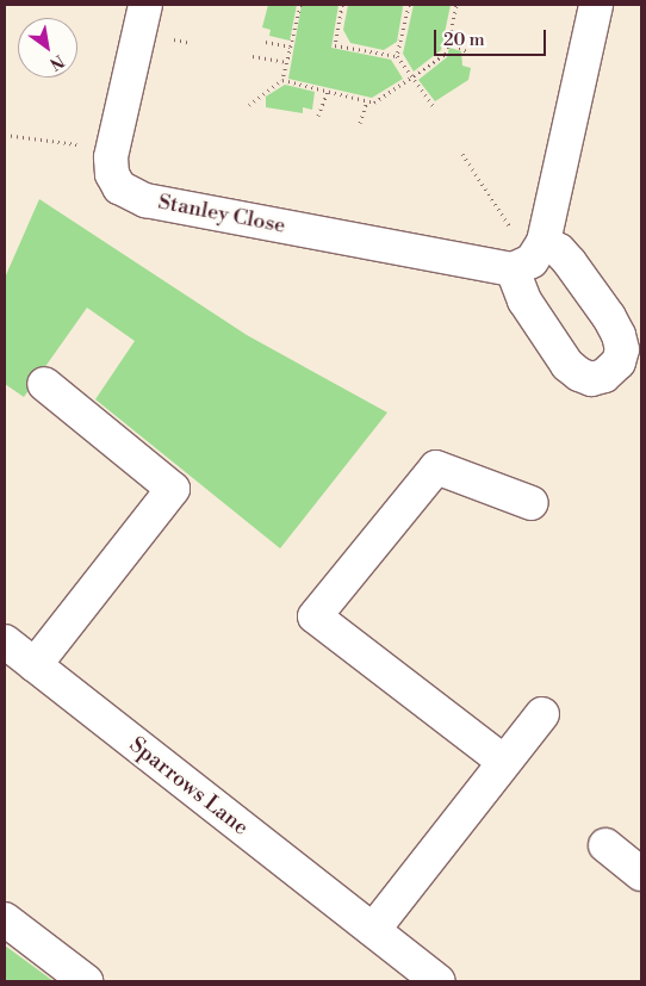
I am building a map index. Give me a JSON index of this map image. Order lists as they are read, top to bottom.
{
  "streets": {
    "street": ["Stanley Close", "Sparrows Lane"]
  },
  "scale_bar": "20 m",
  "north": "bottom right"
}
